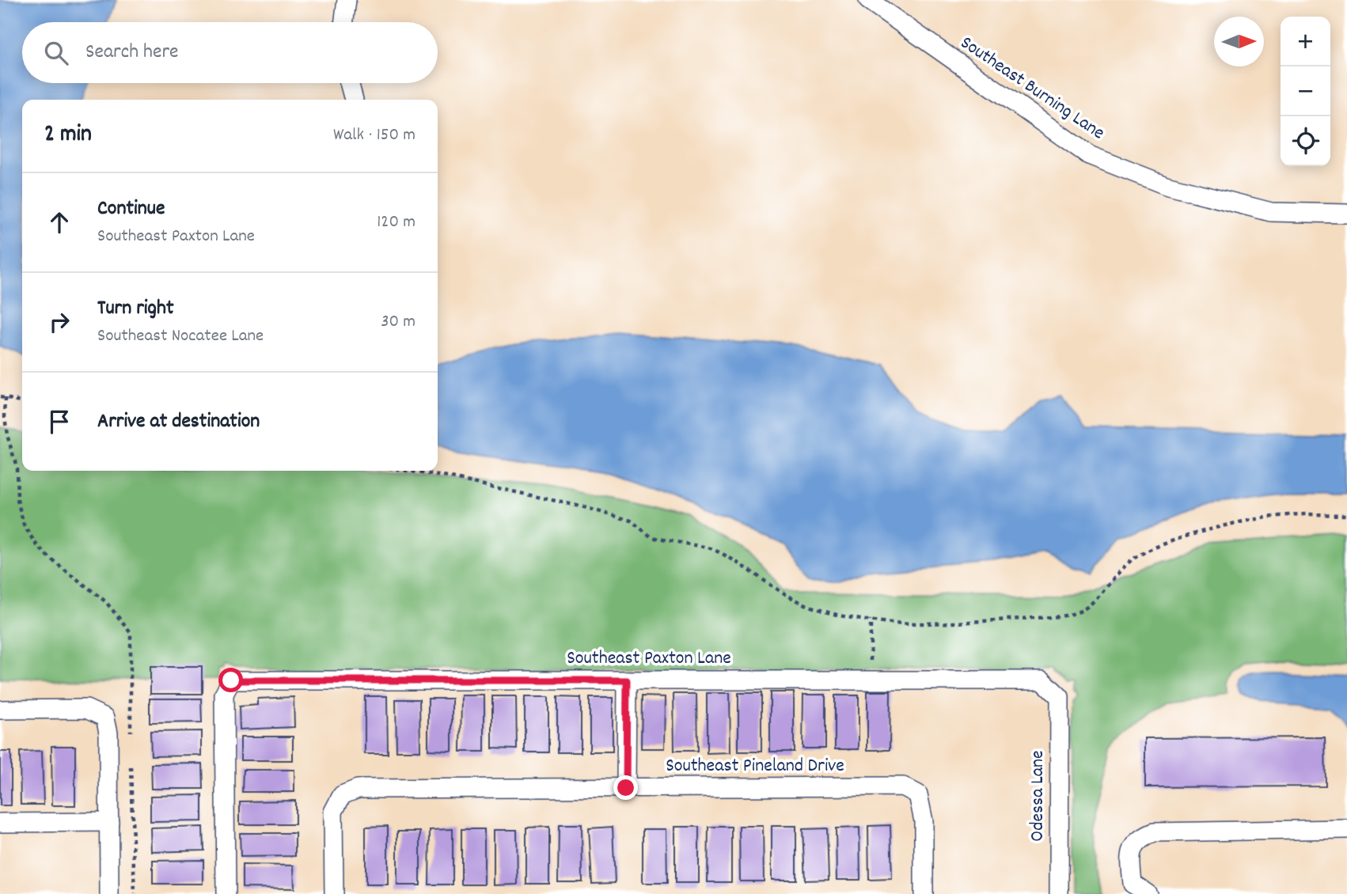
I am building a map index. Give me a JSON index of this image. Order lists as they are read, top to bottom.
{
  "streets": {
    "street": [
      "Southeast Burning Lane",
      "Southeast Paxton Lane",
      "Southeast Pineland Drive",
      "Odessa Lane"
    ]
  },
  "crossings": [
    ["Southeast Paxton Lane", "Odessa Lane"]
  ],
  "north": "right",
  "page": {
    "map_buttons": ["+", "−"],
    "search": "Search here",
    "heading": ["2 min", "Walk · 150 m"],
    "list": [
      ["Continue", "Southeast Paxton Lane", "120 m"],
      ["Turn right", "Southeast Nocatee Lane", "30 m"],
      "Arrive at destination"
    ]
  }
}
